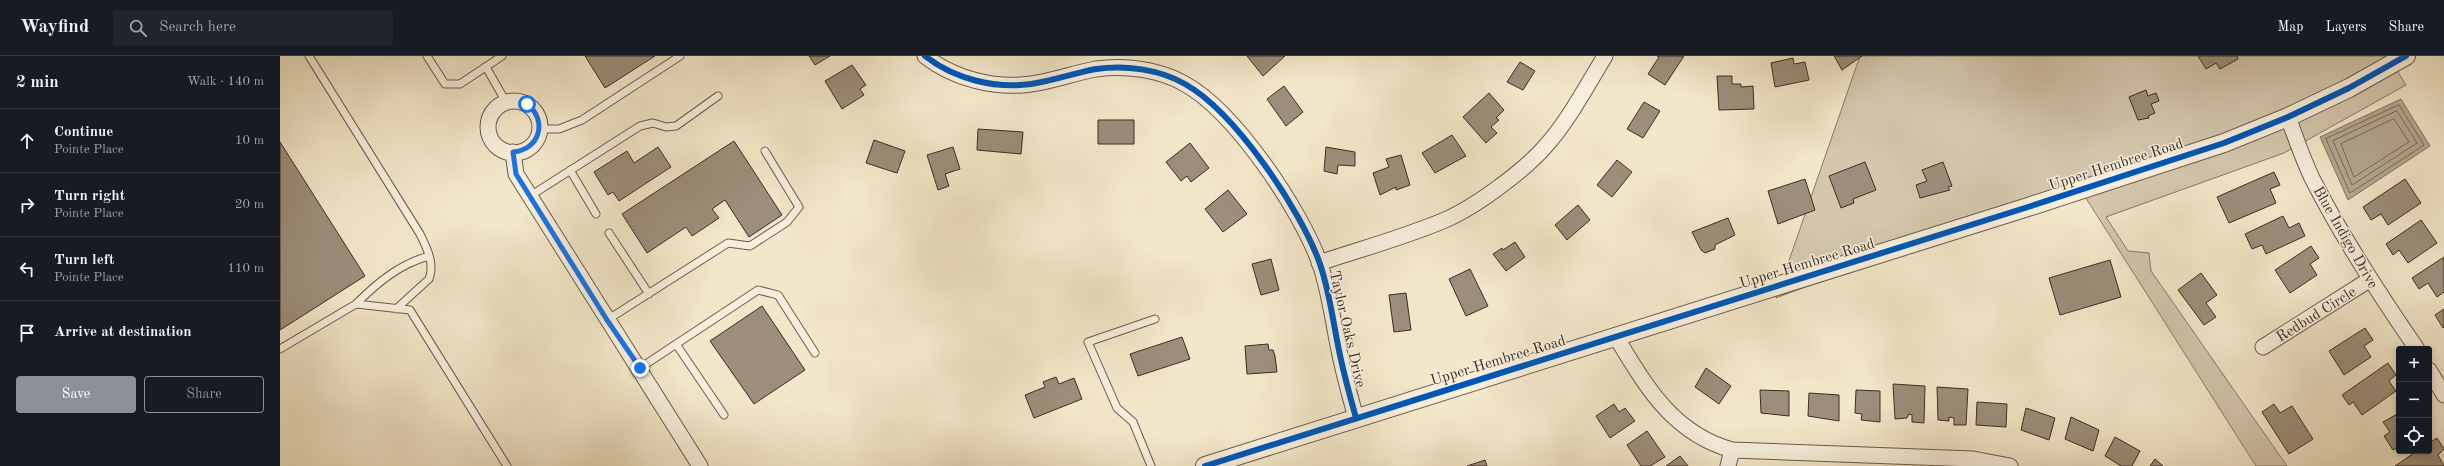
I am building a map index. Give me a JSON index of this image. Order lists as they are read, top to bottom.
{
  "streets": {
    "street": [
      "Upper Hembree Road",
      "Blue Indigo Drive",
      "Redbud Circle",
      "Taylor Oaks Drive"
    ]
  },
  "crossings": [
    ["Upper Hembree Road", "Blue Indigo Drive"],
    ["Upper Hembree Road", "Taylor Oaks Drive"],
    ["Blue Indigo Drive", "Redbud Circle"]
  ],
  "page": {
    "header": "Wayfind",
    "search": "Search here",
    "nav": ["Map", "Layers", "Share"],
    "heading": ["2 min", "Walk · 140 m"],
    "list": [
      ["Continue", "Pointe Place", "10 m"],
      ["Turn right", "Pointe Place", "20 m"],
      ["Turn left", "Pointe Place", "110 m"],
      "Arrive at destination"
    ],
    "map_buttons": ["+", "−"],
    "buttons": ["Save", "Share"]
  }
}
